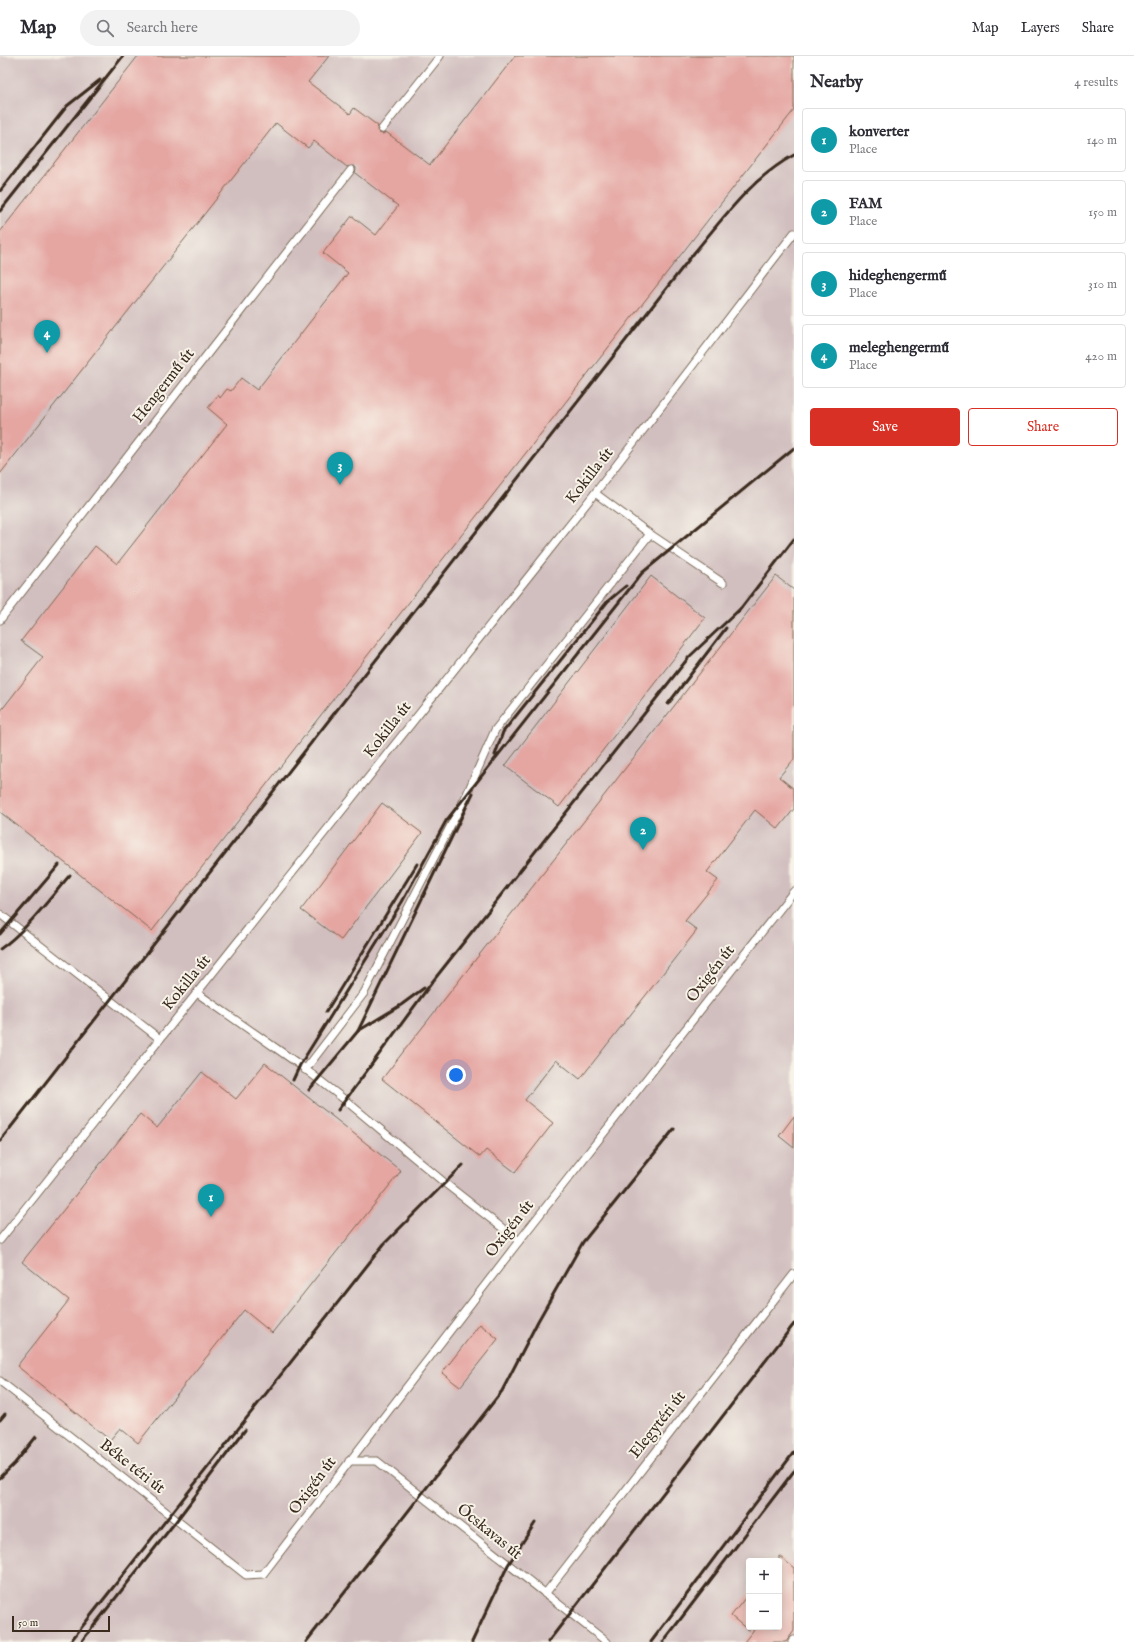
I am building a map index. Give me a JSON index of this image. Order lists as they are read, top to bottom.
{
  "streets": {
    "lane": [
      "Hengermű út",
      "Kokilla út",
      "Oxigén út",
      "Elegytéri út",
      "Béke téri út",
      "Ócskavas út"
    ]
  },
  "crossings": [
    ["Oxigén út", "Béke téri út"],
    ["Oxigén út", "Ócskavas út"],
    ["Elegytéri út", "Ócskavas út"]
  ],
  "scale_bar": "50 m",
  "page": {
    "header": "Map",
    "search": "Search here",
    "nav": ["Map", "Layers", "Share"],
    "heading": ["Nearby", "4 results"],
    "list": [
      {
        "mark": "1",
        "name": "konverter",
        "note": "Place",
        "value": "140 m"
      },
      {
        "mark": "2",
        "name": "FAM",
        "note": "Place",
        "value": "150 m"
      },
      {
        "mark": "3",
        "name": "hideghengermű",
        "note": "Place",
        "value": "310 m"
      },
      {
        "mark": "4",
        "name": "meleghengermű",
        "note": "Place",
        "value": "420 m"
      }
    ],
    "pins": [
      "4",
      "3",
      "2",
      "1"
    ],
    "buttons": ["Save", "Share"],
    "map_buttons": ["+", "−"],
    "scale": "50 m"
  }
}
